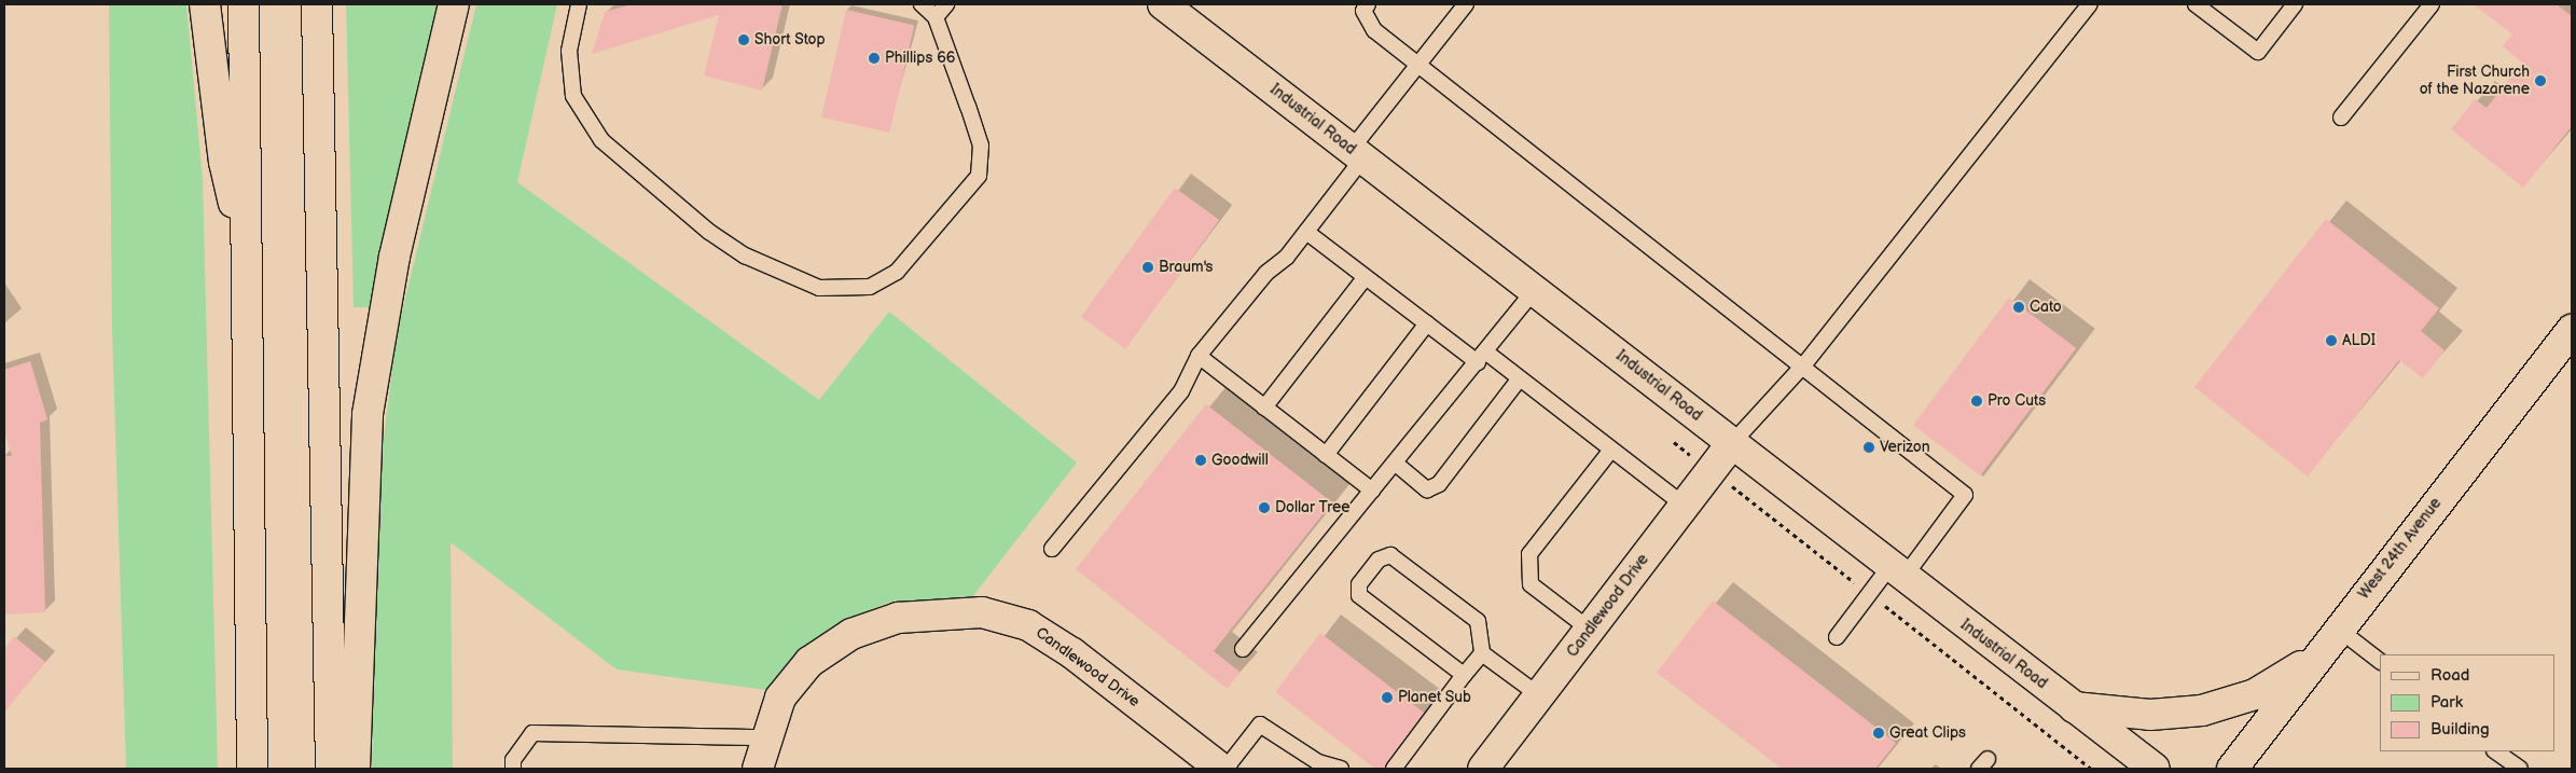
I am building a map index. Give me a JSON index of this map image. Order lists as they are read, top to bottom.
{
  "streets": {
    "main road": ["Industrial Road", "West 24th Avenue", "Candlewood Drive"]
  },
  "crossings": [
    ["Industrial Road", "Candlewood Drive"]
  ],
  "places": [
    "Short Stop",
    "Phillips 66",
    "First Church of the Nazarene",
    "Braum's",
    "Cato",
    "ALDI",
    "Pro Cuts",
    "Verizon",
    "Goodwill",
    "Dollar Tree",
    "Planet Sub",
    "Great Clips"
  ],
  "legend": ["Road", "Park", "Building"]
}
